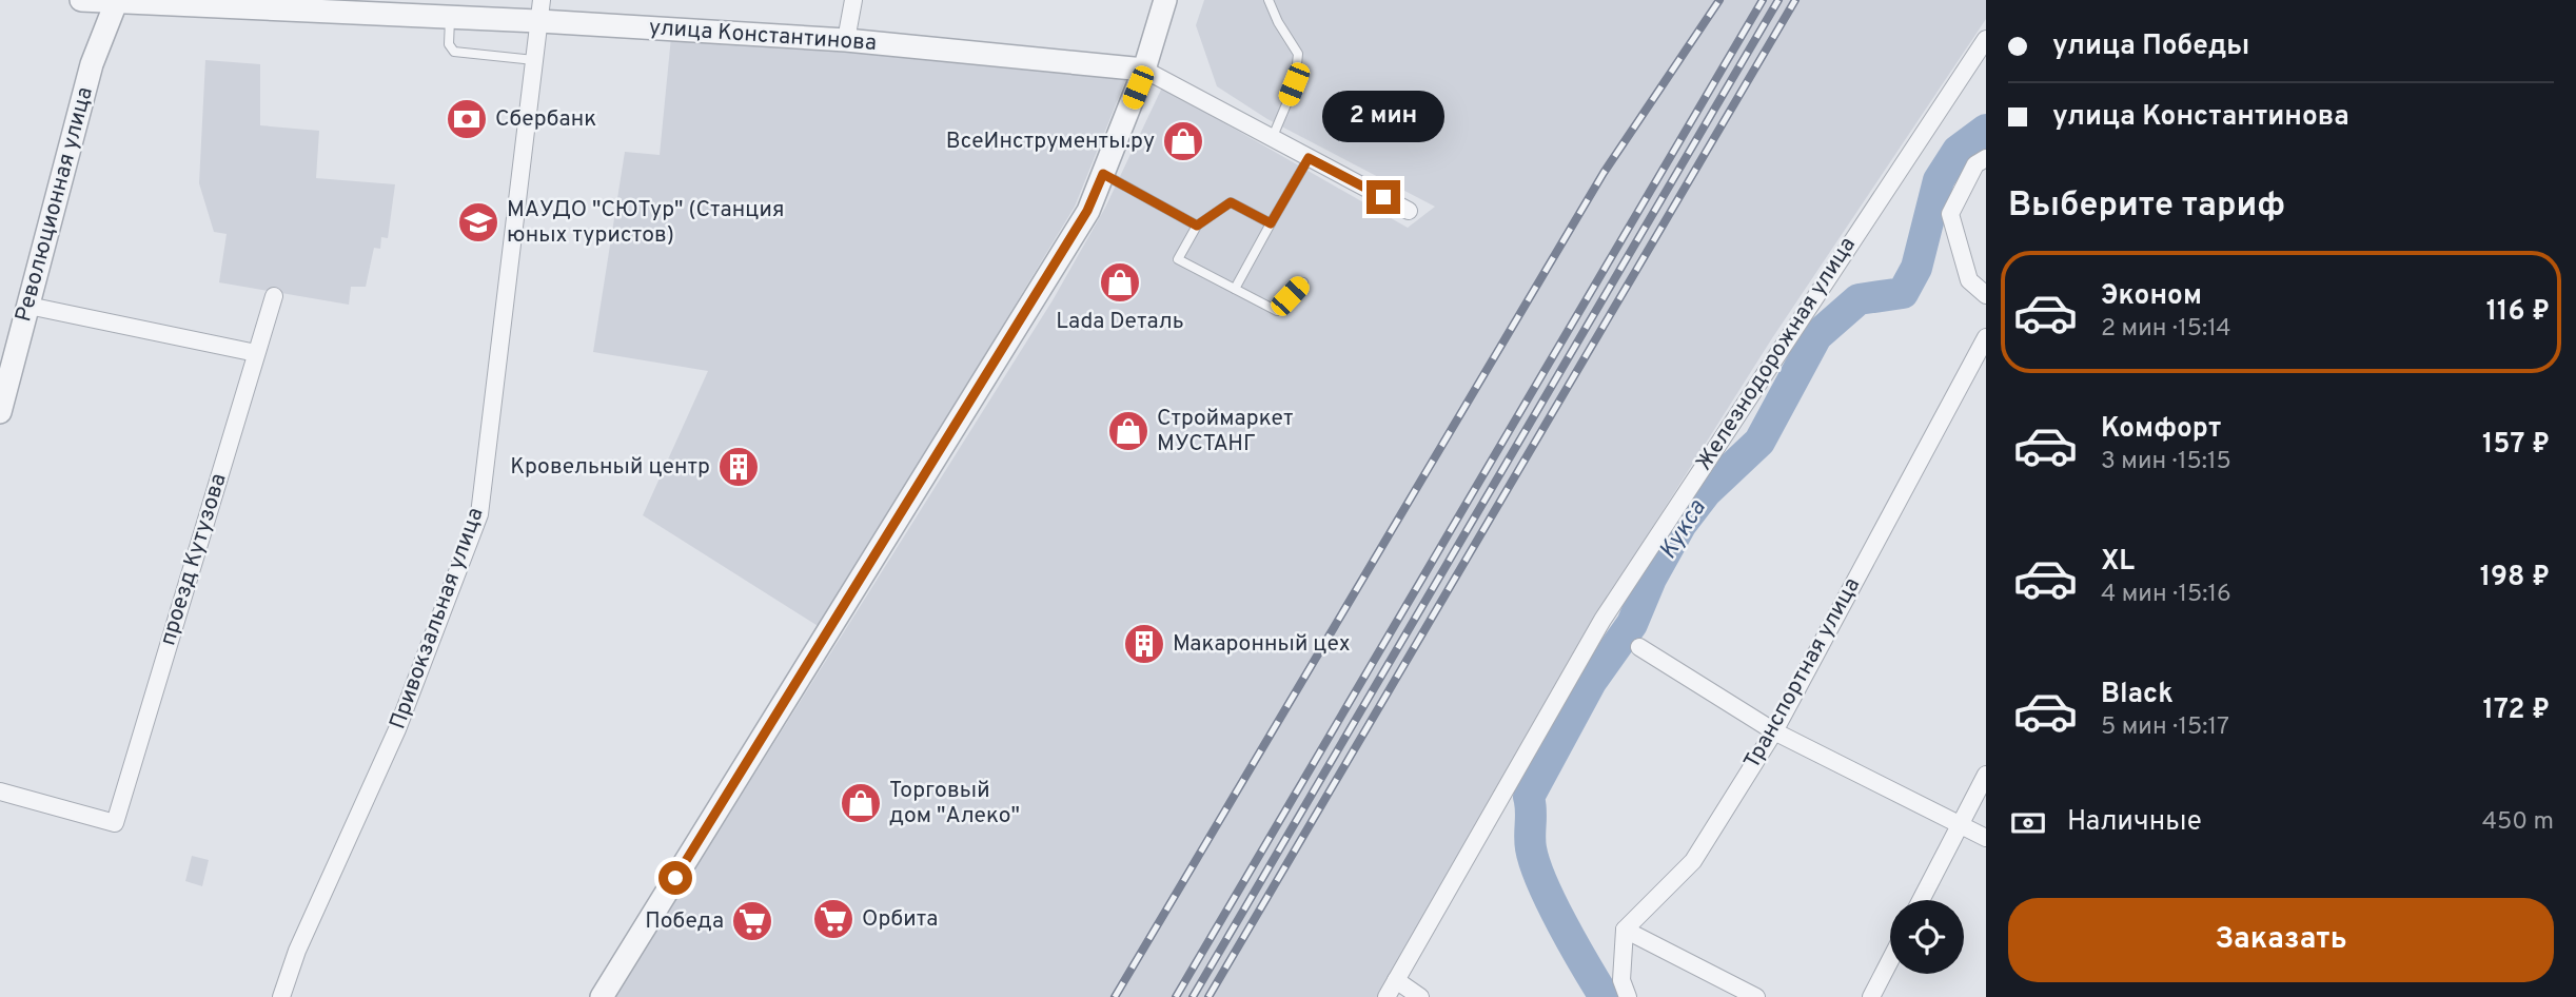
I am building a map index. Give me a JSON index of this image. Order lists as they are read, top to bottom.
{
  "streets": {
    "street": [
      "улица Константинова",
      "Революционная улица",
      "Железнодорожная улица",
      "проезд Кутузова",
      "Привокзальная улица",
      "Транспортная улица"
    ]
  },
  "crossings": [
    ["улица Константинова", "Революционная улица"],
    ["улица Константинова", "Привокзальная улица"]
  ],
  "water": ["Кукса"],
  "places": {
    "bank": ["Сбербанк"],
    "shop": [
      "ВсеИнструменты.ру",
      "Lada Dеталь",
      "Строймаркет МУСТАНГ",
      "Торговый дом \"Алеко\""
    ],
    "school or university": ["МАУДО \"СЮТур\" (Станция юных туристов)"],
    "building": ["Кровельный центр", "Макаронный цех"],
    "supermarket": ["Орбита", "Победа"]
  },
  "page": {
    "banner": ["улица Победы", "улица Константинова"],
    "bubble": "2 мин",
    "heading": "Выберите тариф",
    "list": [
      {
        "name": "Эконом",
        "note": "2 мин · 15:14",
        "value": "116 ₽"
      },
      {
        "name": "Комфорт",
        "note": "3 мин · 15:15",
        "value": "157 ₽"
      },
      {
        "name": "XL",
        "note": "4 мин · 15:16",
        "value": "198 ₽"
      },
      {
        "name": "Black",
        "note": "5 мин · 15:17",
        "value": "172 ₽"
      }
    ],
    "pay": ["Наличные", "450 m"],
    "buttons": "Заказать"
  }
}
